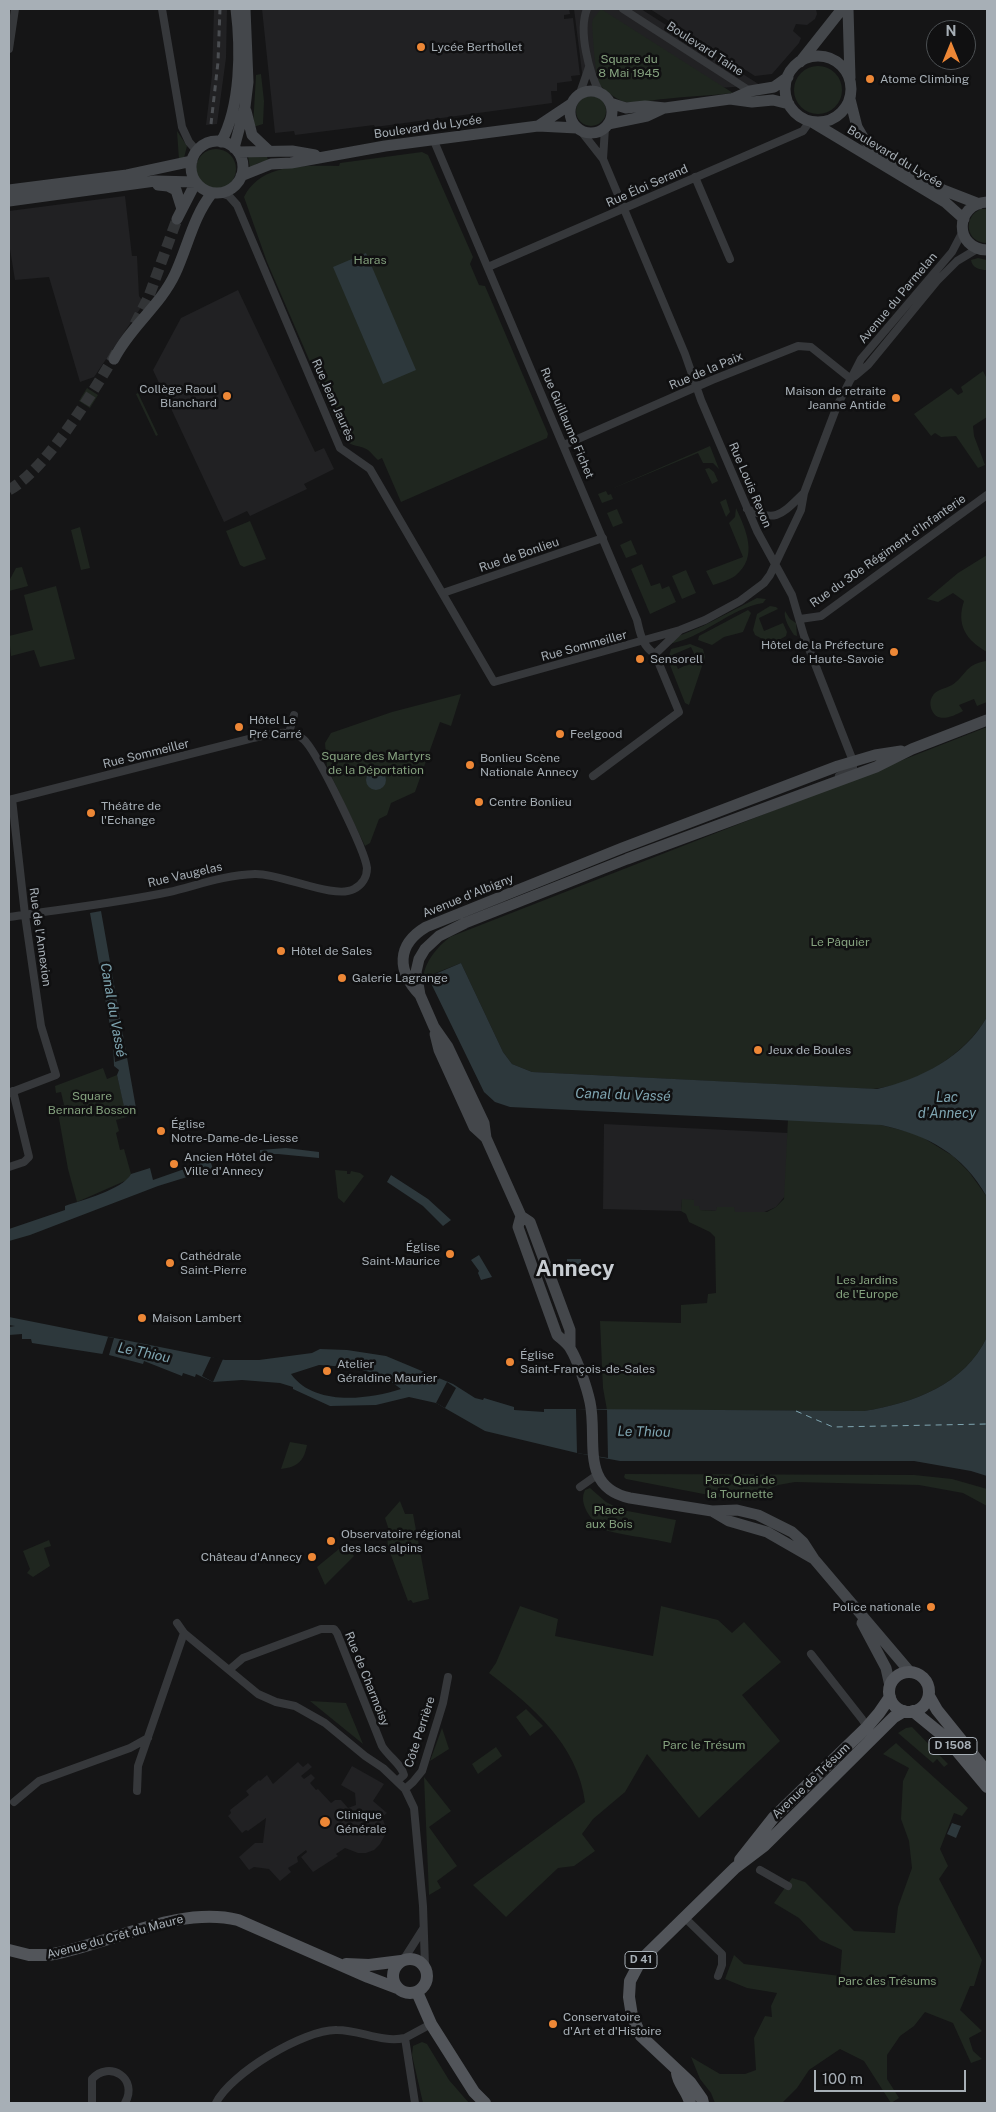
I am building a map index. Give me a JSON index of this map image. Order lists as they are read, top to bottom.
{
  "streets": {
    "main road": [
      "Boulevard du Lycée",
      "Avenue d'Albigny",
      "D 1508",
      "Avenue de Trésum",
      "Avenue du Crêt du Maure",
      "D 41"
    ],
    "street": [
      "Boulevard Taine",
      "Rue Éloi Serand",
      "Avenue du Parmelan",
      "Rue de la Paix",
      "Rue Jean Jaurès",
      "Rue Guillaume Fichet",
      "Rue Louis Revon",
      "Rue du 30e Régiment d'Infanterie",
      "Rue de Bonlieu",
      "Rue Sommeiller",
      "Rue Vaugelas",
      "Rue de l'Annexion",
      "Rue de Charmoisy",
      "Côte Perrière"
    ]
  },
  "crossings": [
    ["Boulevard du Lycée", "Rue Éloi Serand"],
    ["Boulevard du Lycée", "Rue Jean Jaurès"],
    ["Boulevard du Lycée", "Rue Guillaume Fichet"],
    ["Boulevard du Lycée", "Rue Louis Revon"],
    ["Rue Éloi Serand", "Rue Guillaume Fichet"],
    ["Rue Éloi Serand", "Rue Louis Revon"],
    ["Avenue du Parmelan", "Rue de la Paix"],
    ["Avenue du Parmelan", "Rue Louis Revon"],
    ["Avenue du Parmelan", "Rue Sommeiller"],
    ["Rue de la Paix", "Rue Guillaume Fichet"],
    ["Rue de la Paix", "Rue Louis Revon"],
    ["Rue Jean Jaurès", "Rue de Bonlieu"],
    ["Rue Jean Jaurès", "Rue Sommeiller"],
    ["Rue Guillaume Fichet", "Rue de Bonlieu"],
    ["Rue Guillaume Fichet", "Rue Sommeiller"],
    ["Rue Louis Revon", "Rue du 30e Régiment d'Infanterie"],
    ["Rue Louis Revon", "Rue Sommeiller"],
    ["Rue Louis Revon", "Avenue d'Albigny"],
    ["Rue Sommeiller", "Rue Vaugelas"],
    ["Rue Sommeiller", "Rue de l'Annexion"],
    ["Rue Vaugelas", "Rue de l'Annexion"],
    ["D 1508", "Avenue de Trésum"]
  ],
  "districts": ["Annecy"],
  "water": ["Canal du Vassé", "Lac d'Annecy", "Le Thiou"],
  "parks": [
    "Square du 8 Mai 1945",
    "Haras",
    "Square des Martyrs de la Déportation",
    "Le Pâquier",
    "Square Bernard Bosson",
    "Les Jardins de l'Europe",
    "Parc Quai de la Tournette",
    "Place aux Bois",
    "Parc le Trésum",
    "Parc des Trésums"
  ],
  "places": [
    "Lycée Berthollet",
    "Atome Climbing",
    "Collège Raoul Blanchard",
    "Maison de retraite Jeanne Antide",
    "Hôtel de la Préfecture de Haute-Savoie",
    "Sensorell",
    "Hôtel Le Pré Carré",
    "Feelgood",
    "Bonlieu Scène Nationale Annecy",
    "Centre Bonlieu",
    "Théâtre de l'Echange",
    "Hôtel de Sales",
    "Galerie Lagrange",
    "Jeux de Boules",
    "Église Notre-Dame-de-Liesse",
    "Ancien Hôtel de Ville d'Annecy",
    "Église Saint-Maurice",
    "Cathédrale Saint-Pierre",
    "Maison Lambert",
    "Église Saint-François-de-Sales",
    "Atelier Géraldine Maurier",
    "Observatoire régional des lacs alpins",
    "Château d'Annecy",
    "Police nationale",
    "Clinique Générale",
    "Conservatoire d'Art et d'Histoire"
  ],
  "scale_bar": "100 m",
  "north": "top"
}
